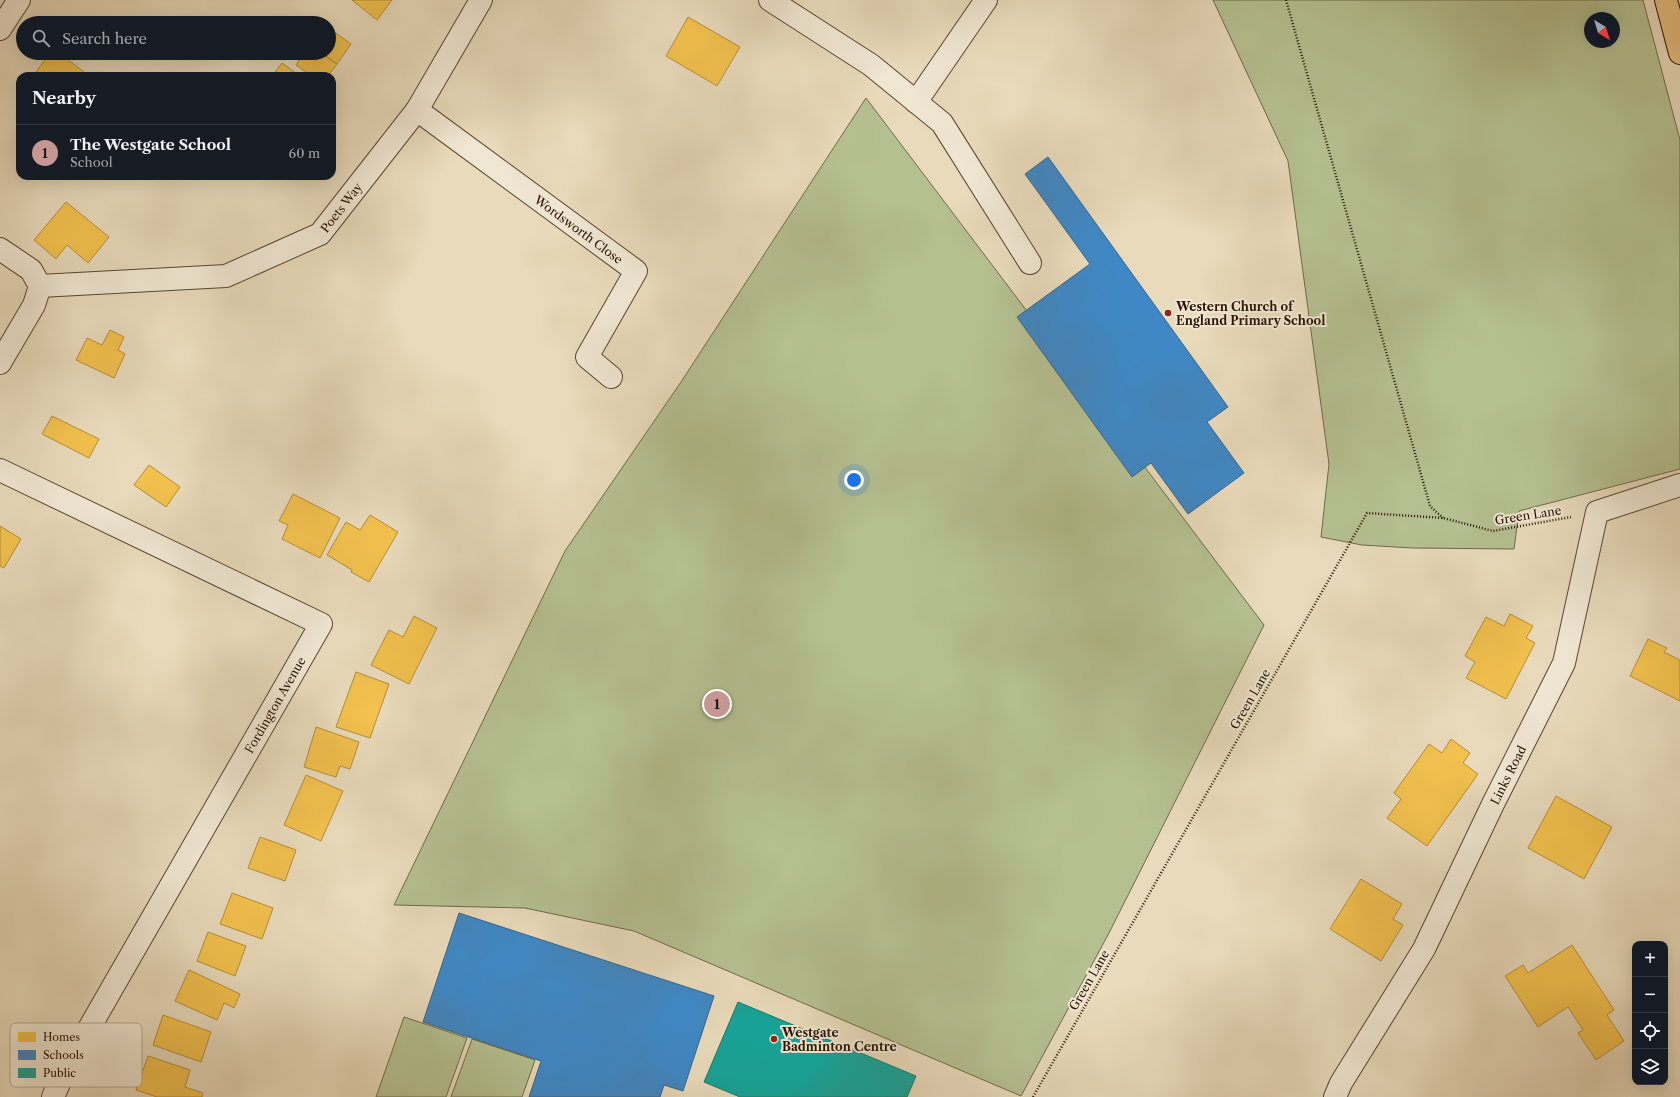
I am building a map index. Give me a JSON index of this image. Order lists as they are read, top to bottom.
{
  "streets": {
    "street": [
      "Poets Way",
      "Wordsworth Close",
      "Fordington Avenue",
      "Links Road"
    ],
    "path": ["Green Lane"]
  },
  "crossings": [
    ["Poets Way", "Wordsworth Close"],
    ["Green Lane", "Links Road"]
  ],
  "places": ["Western Church of England Primary School", "Westgate Badminton Centre"],
  "legend": ["Homes", "Schools", "Public"],
  "north": "bottom right",
  "page": {
    "search": "Search here",
    "heading": "Nearby",
    "list": [
      {
        "mark": "1",
        "name": "The Westgate School",
        "note": "School",
        "value": "60 m"
      }
    ],
    "pins": "1",
    "map_buttons": ["+", "−"]
  }
}
